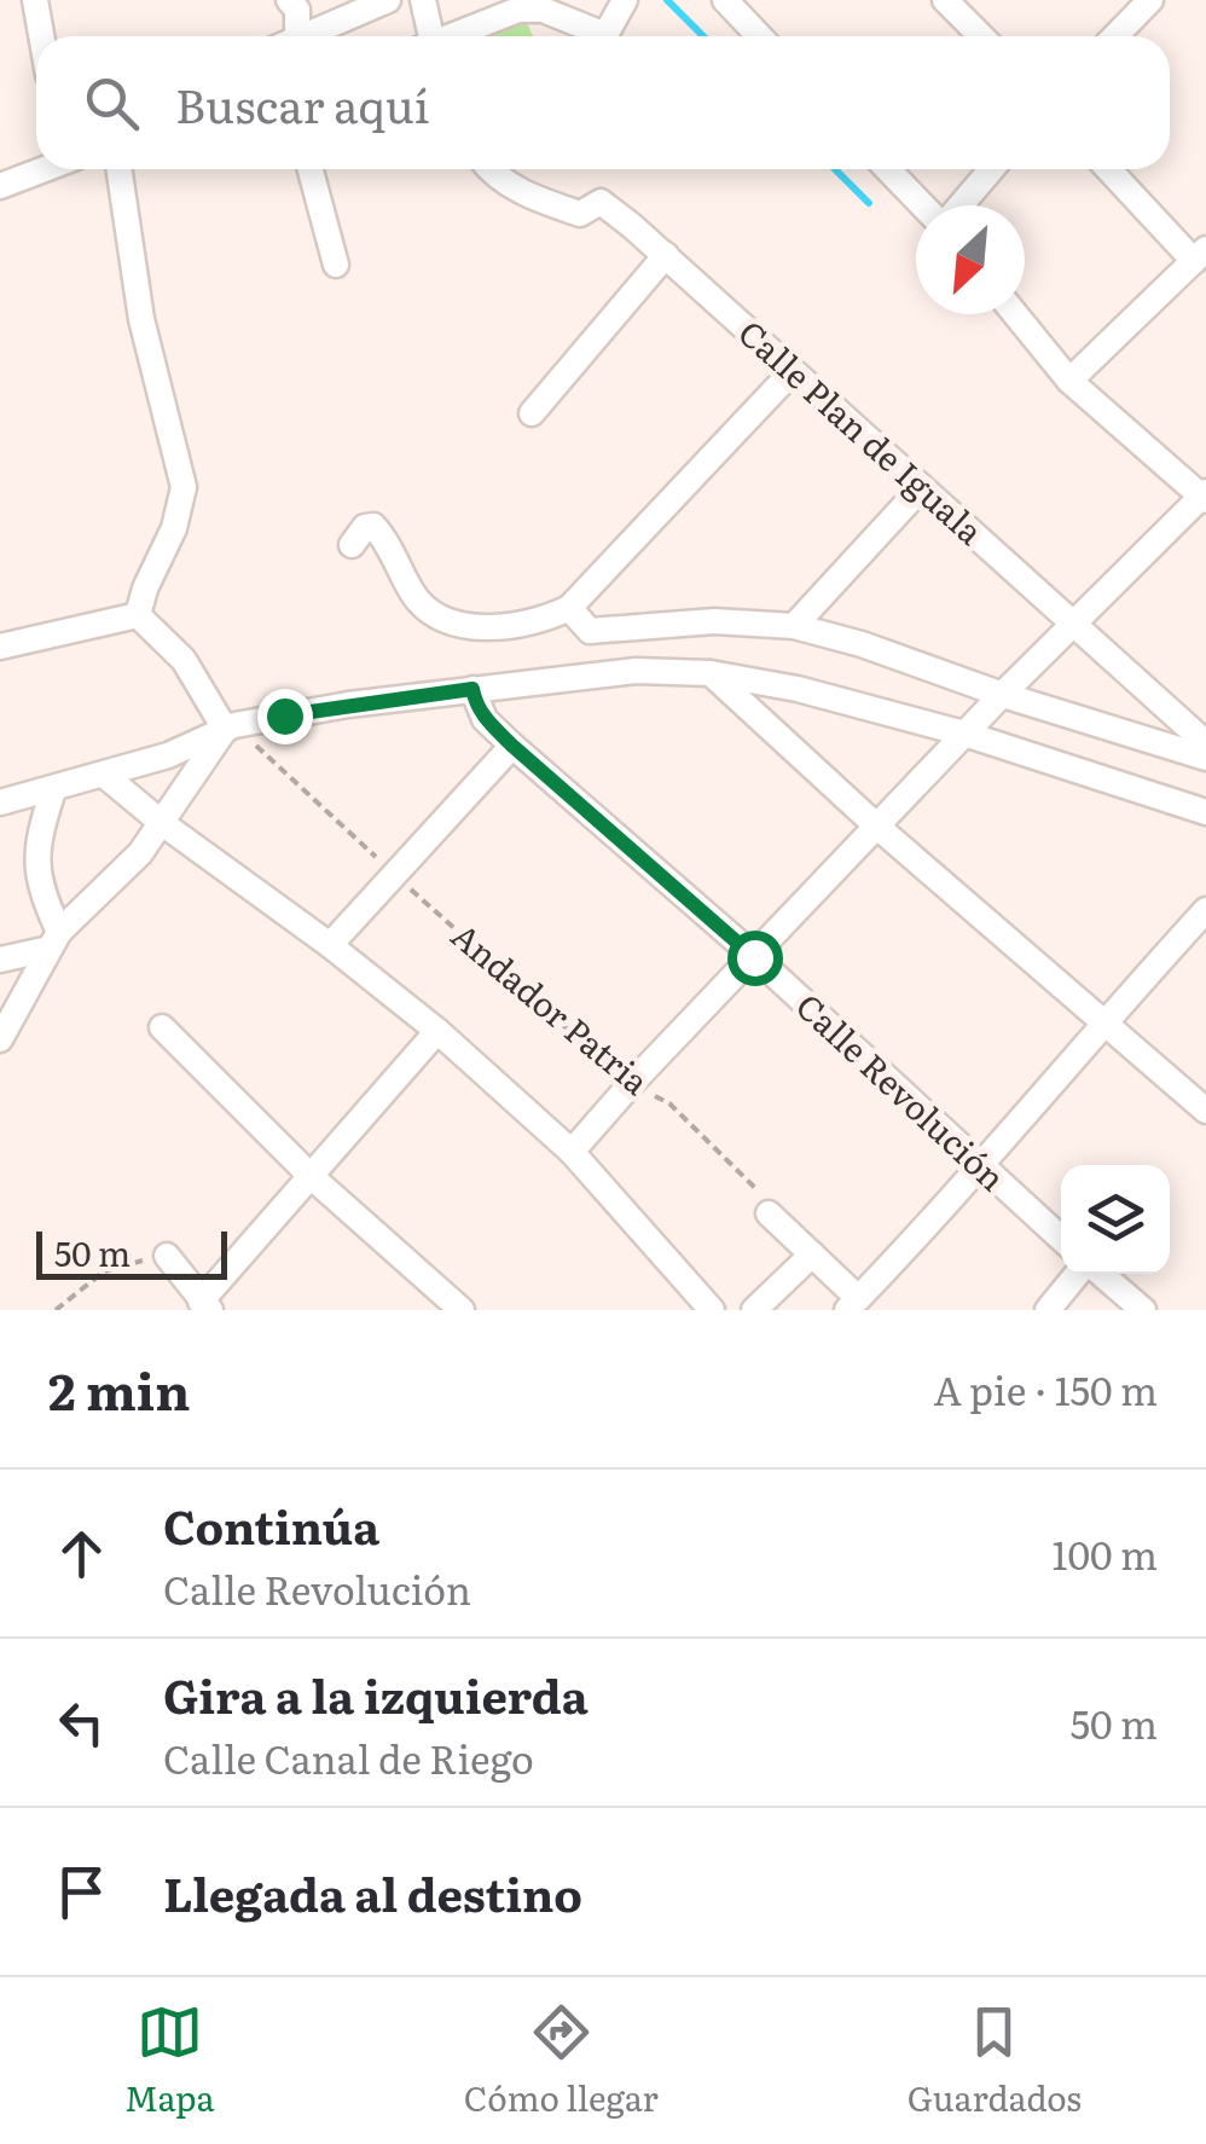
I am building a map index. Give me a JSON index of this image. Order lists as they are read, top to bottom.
{
  "streets": {
    "street": ["Calle Plan de Iguala", "Calle Revolución"],
    "path": ["Andador Patria"]
  },
  "scale_bar": "50 m",
  "north": "bottom left",
  "page": {
    "search": "Buscar aquí",
    "scale": "50 m",
    "heading": ["2 min", "A pie · 150 m"],
    "list": [
      ["Continúa", "Calle Revolución", "100 m"],
      ["Gira a la izquierda", "Calle Canal de Riego", "50 m"],
      "Llegada al destino"
    ],
    "nav": ["Mapa", "Cómo llegar", "Guardados"]
  }
}
